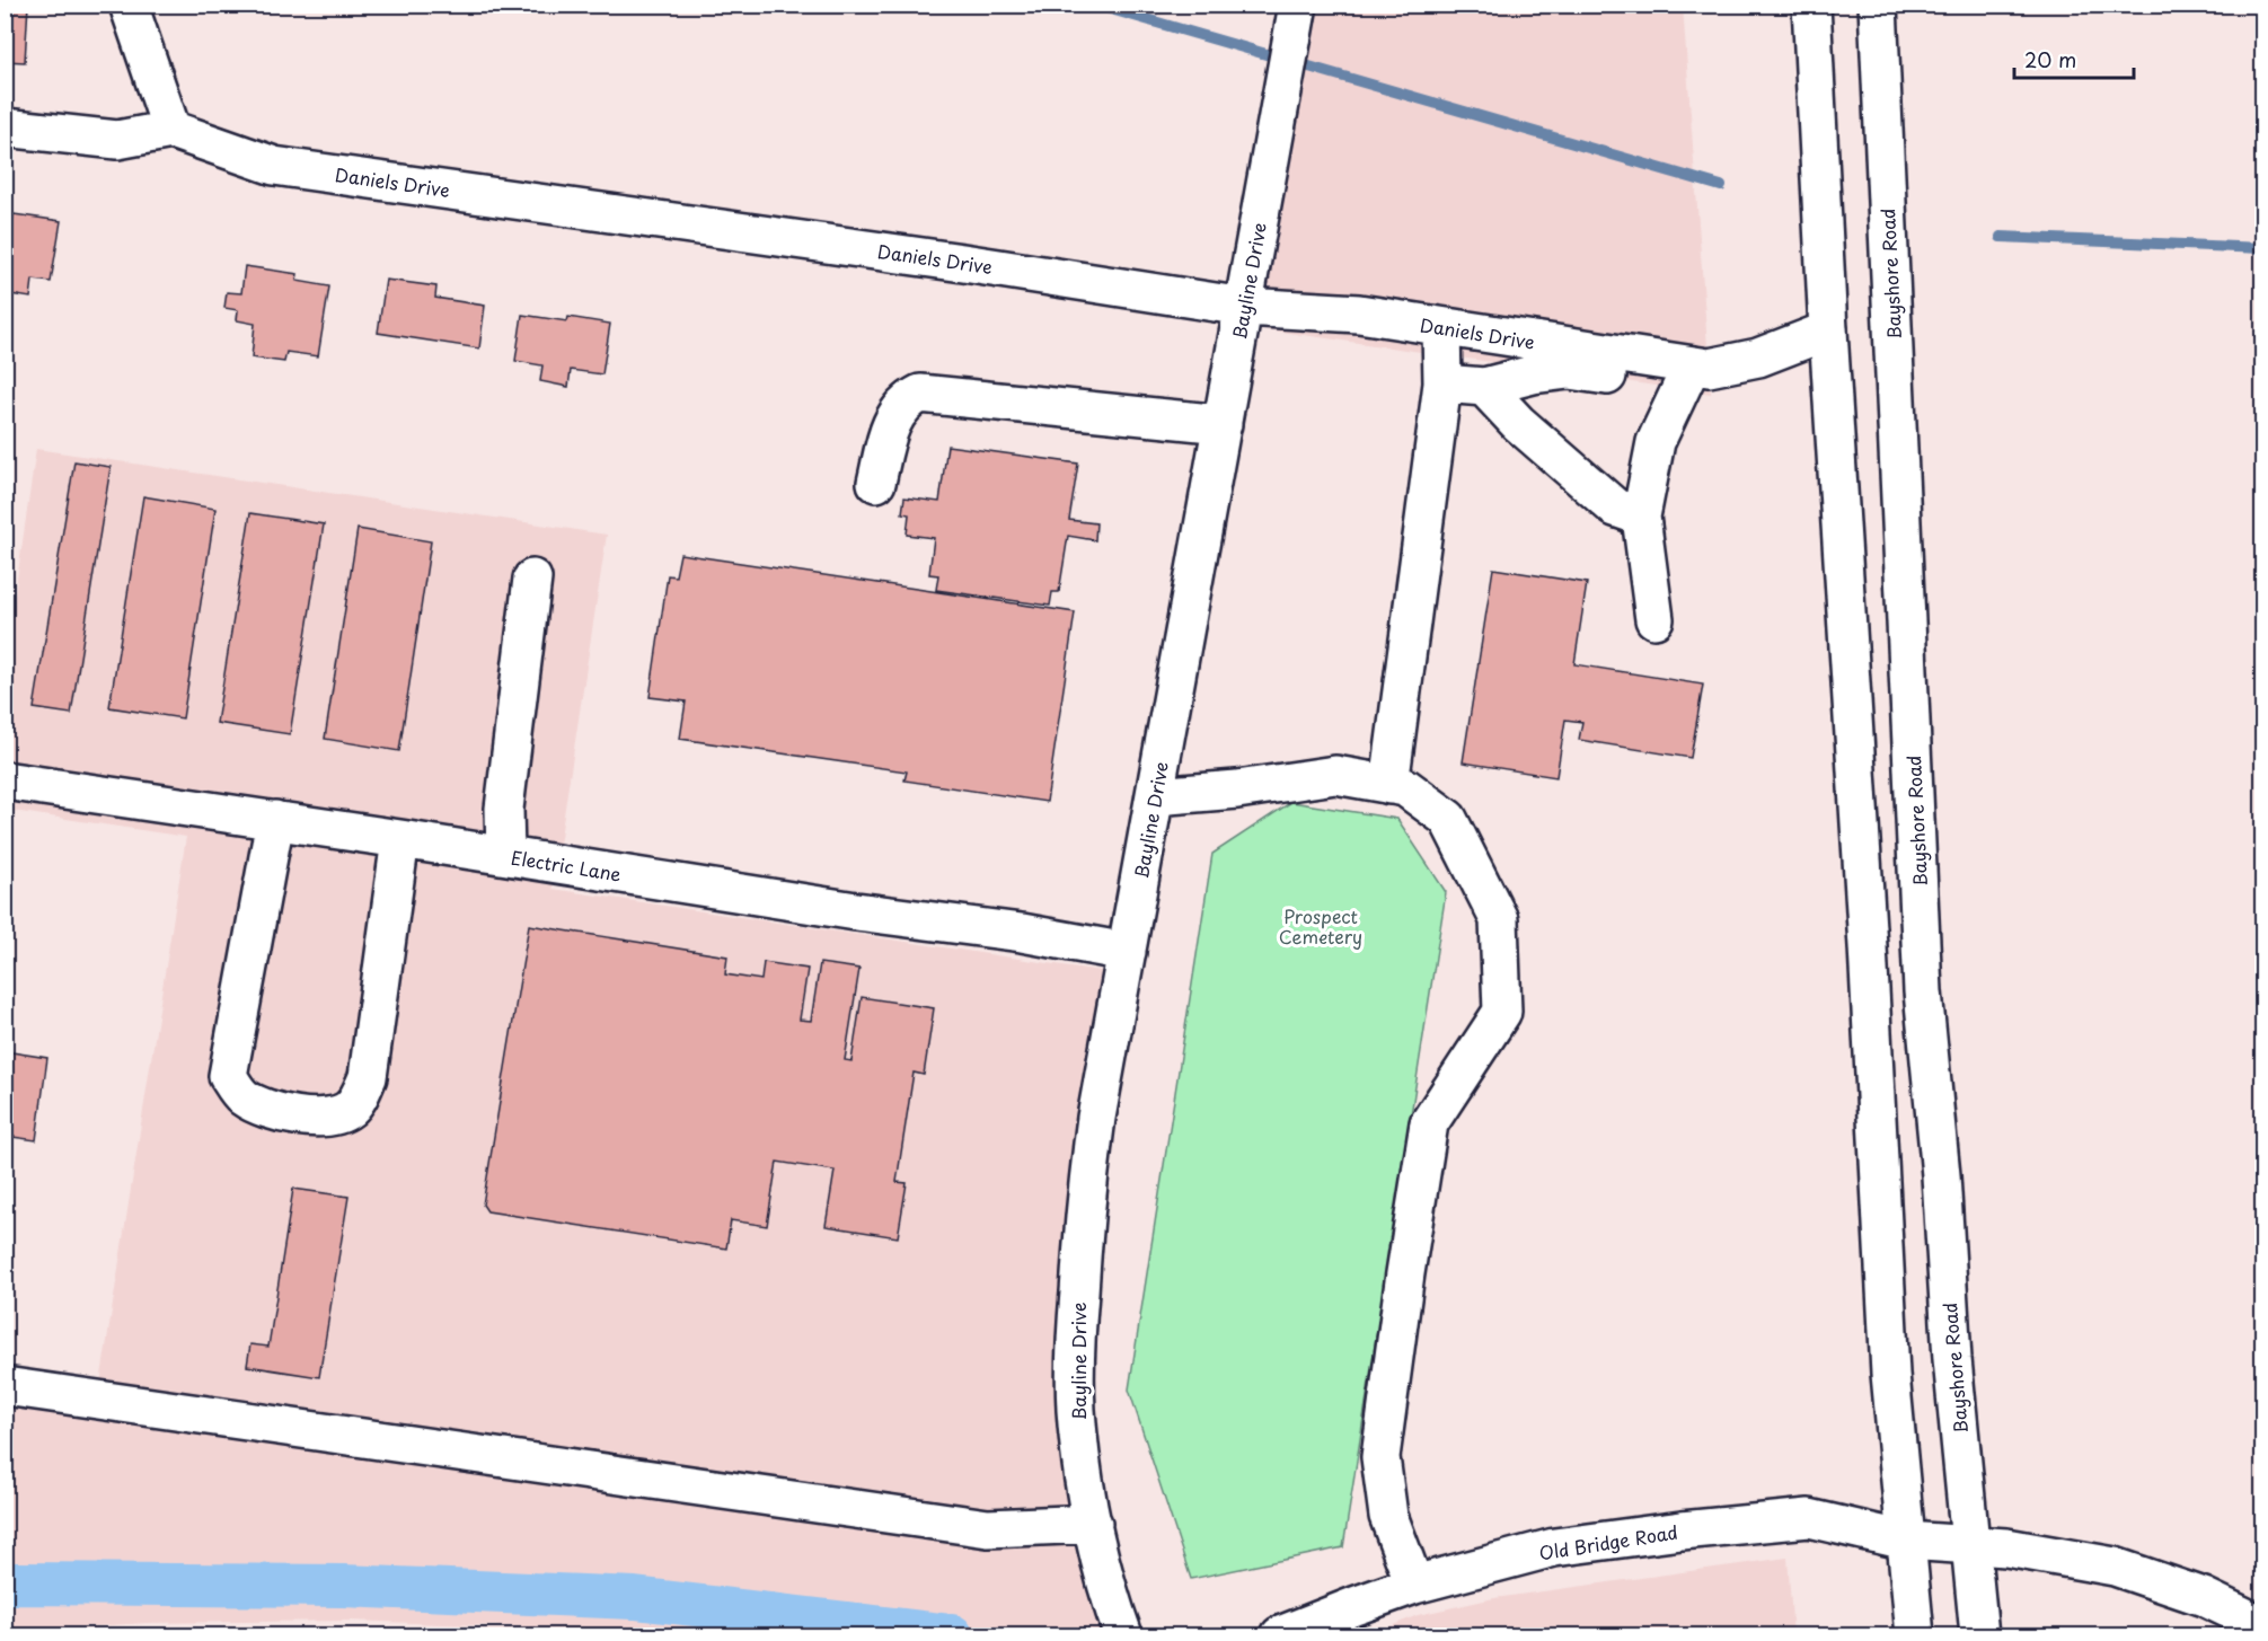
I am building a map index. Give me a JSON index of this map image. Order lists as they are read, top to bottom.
{
  "streets": {
    "street": [
      "Daniels Drive",
      "Bayshore Road",
      "Bayline Drive",
      "Electric Lane",
      "Old Bridge Road"
    ]
  },
  "crossings": [
    ["Daniels Drive", "Bayline Drive"],
    ["Bayshore Road", "Old Bridge Road"],
    ["Bayline Drive", "Electric Lane"]
  ],
  "parks": ["Prospect Cemetery"],
  "scale_bar": "20 m"
}
